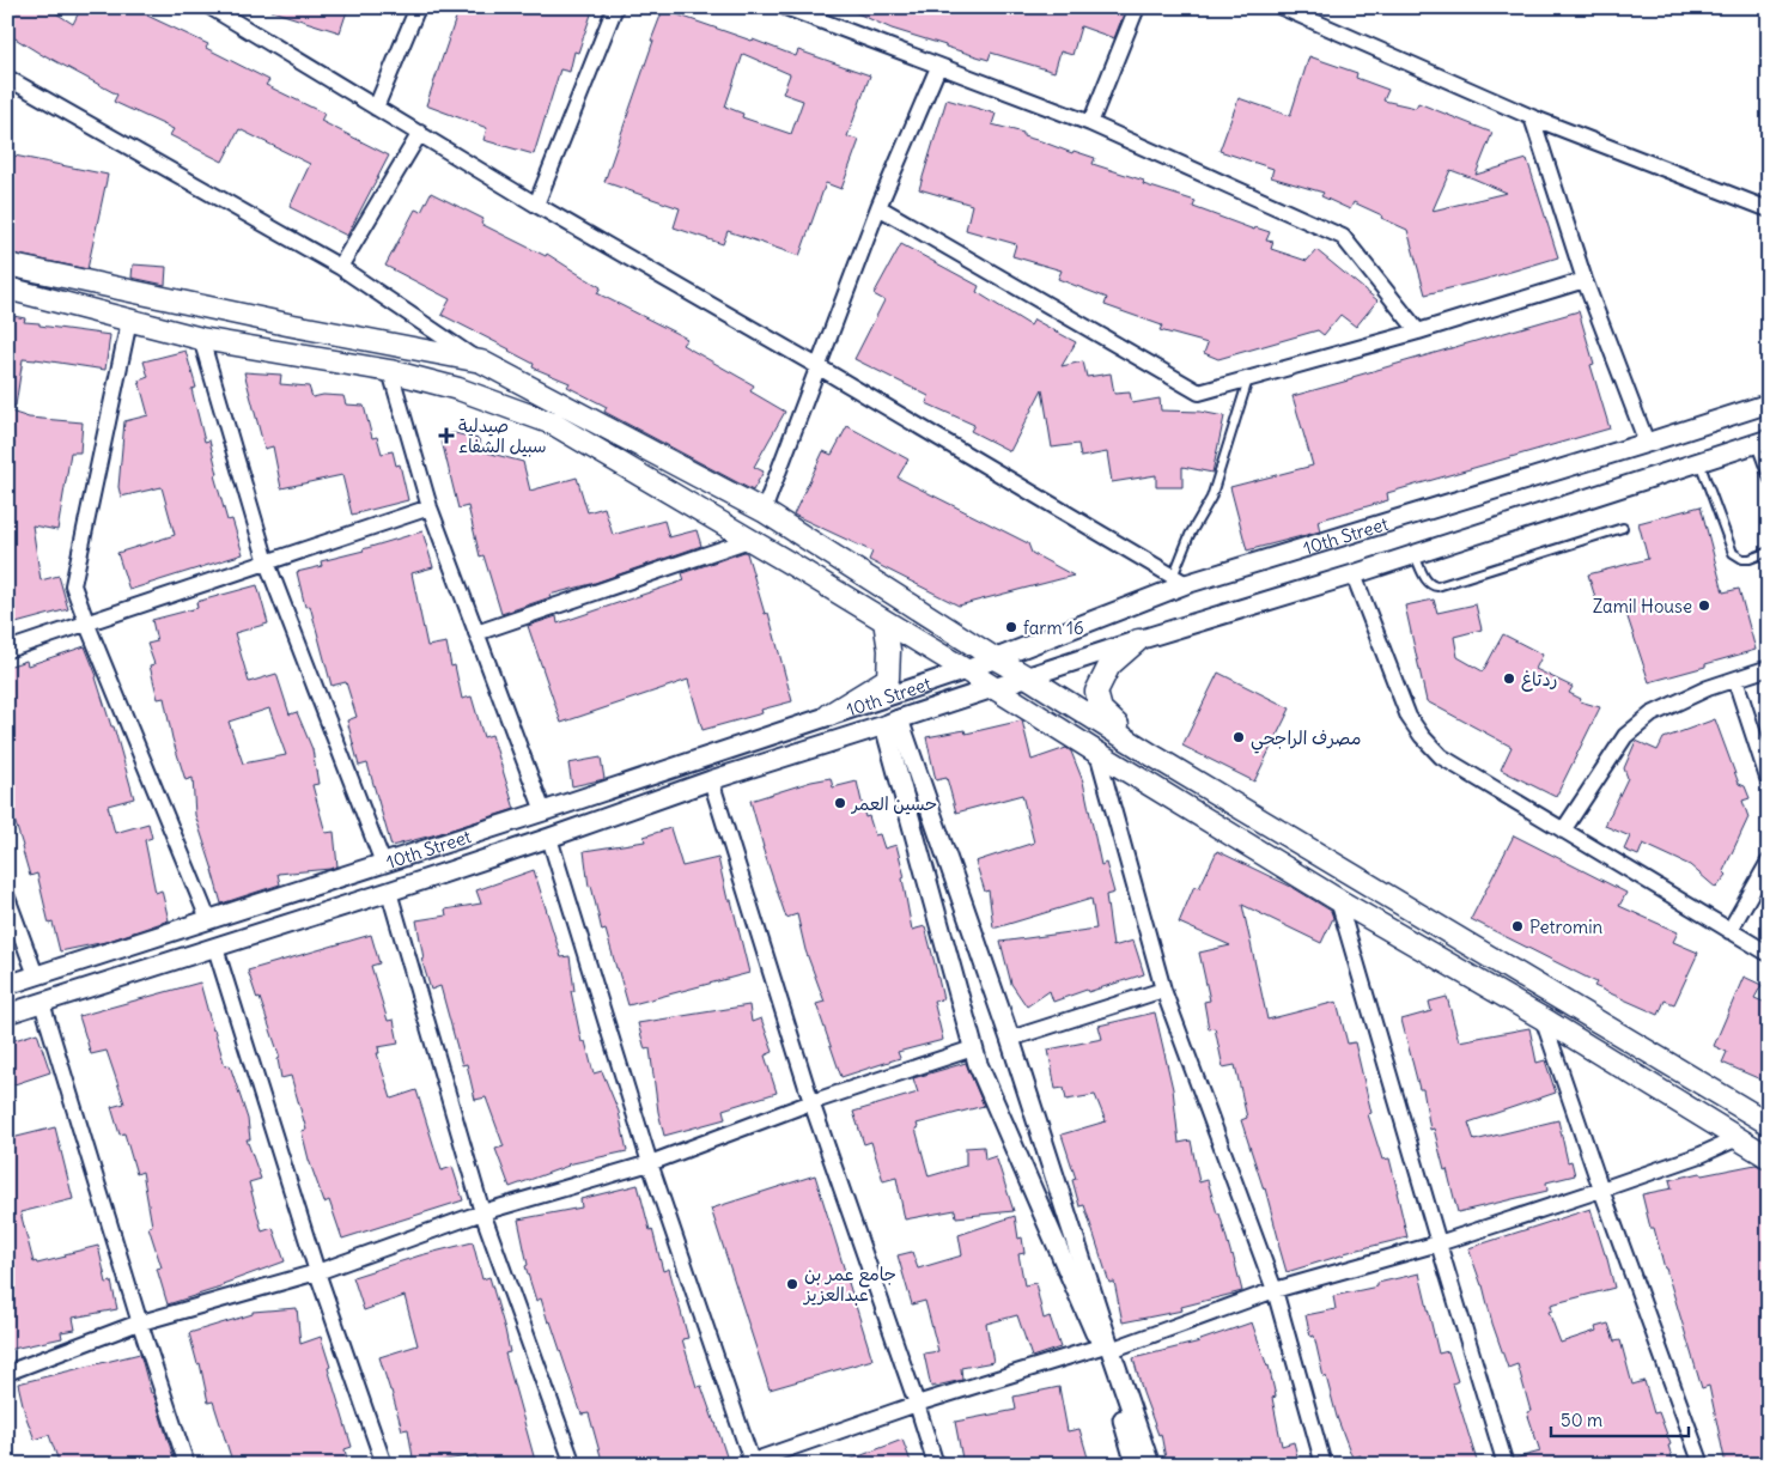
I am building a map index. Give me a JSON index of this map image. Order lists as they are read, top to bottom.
{
  "streets": {
    "street": ["10th Street"]
  },
  "places": {
    "health": ["صيدلية سبيل الشفاء"],
    "other": [
      "Zamil House",
      "farm 16",
      "ردتاغ",
      "مصرف الراجحي",
      "حسين العمر",
      "Petromin",
      "جامع عمر بن عبدالعزيز"
    ]
  },
  "scale_bar": "50 m"
}
